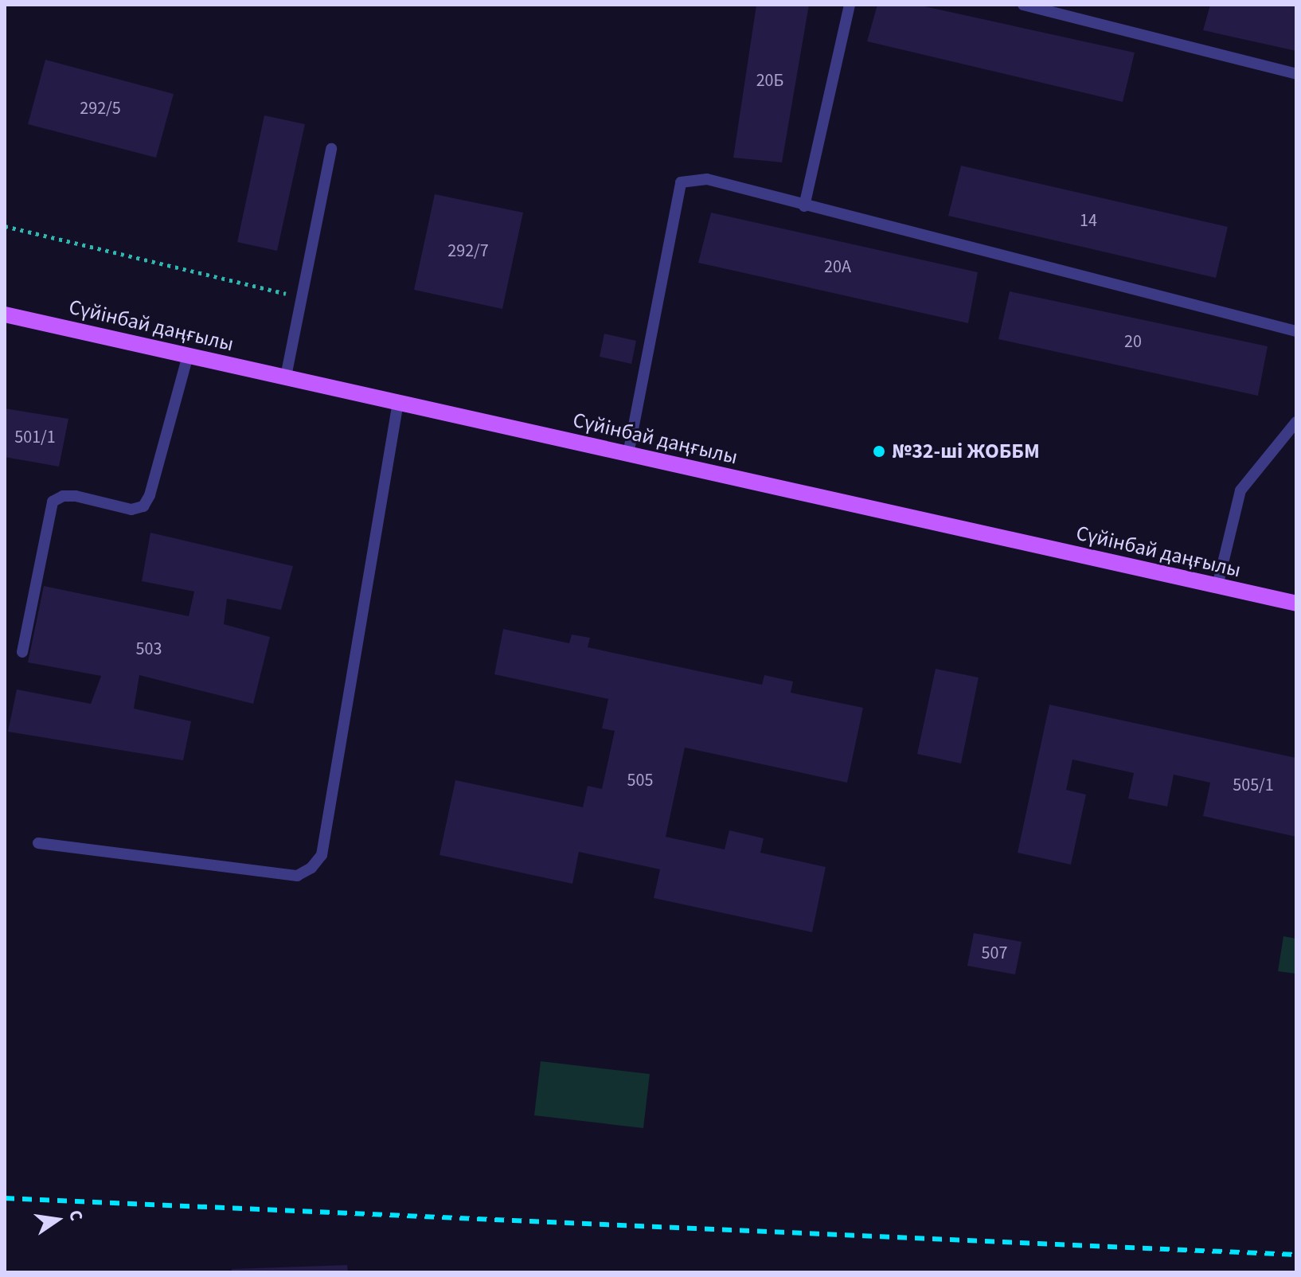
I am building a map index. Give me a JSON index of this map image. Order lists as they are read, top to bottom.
{
  "streets": {
    "main road": ["Сүйінбай даңғылы"]
  },
  "places": ["№32-ші ЖОББМ"],
  "house_numbers": [
    "20Б",
    "292/5",
    "14",
    "292/7",
    "20А",
    "20",
    "501/1",
    "503",
    "505",
    "505/1",
    "507"
  ],
  "north": "right"
}
